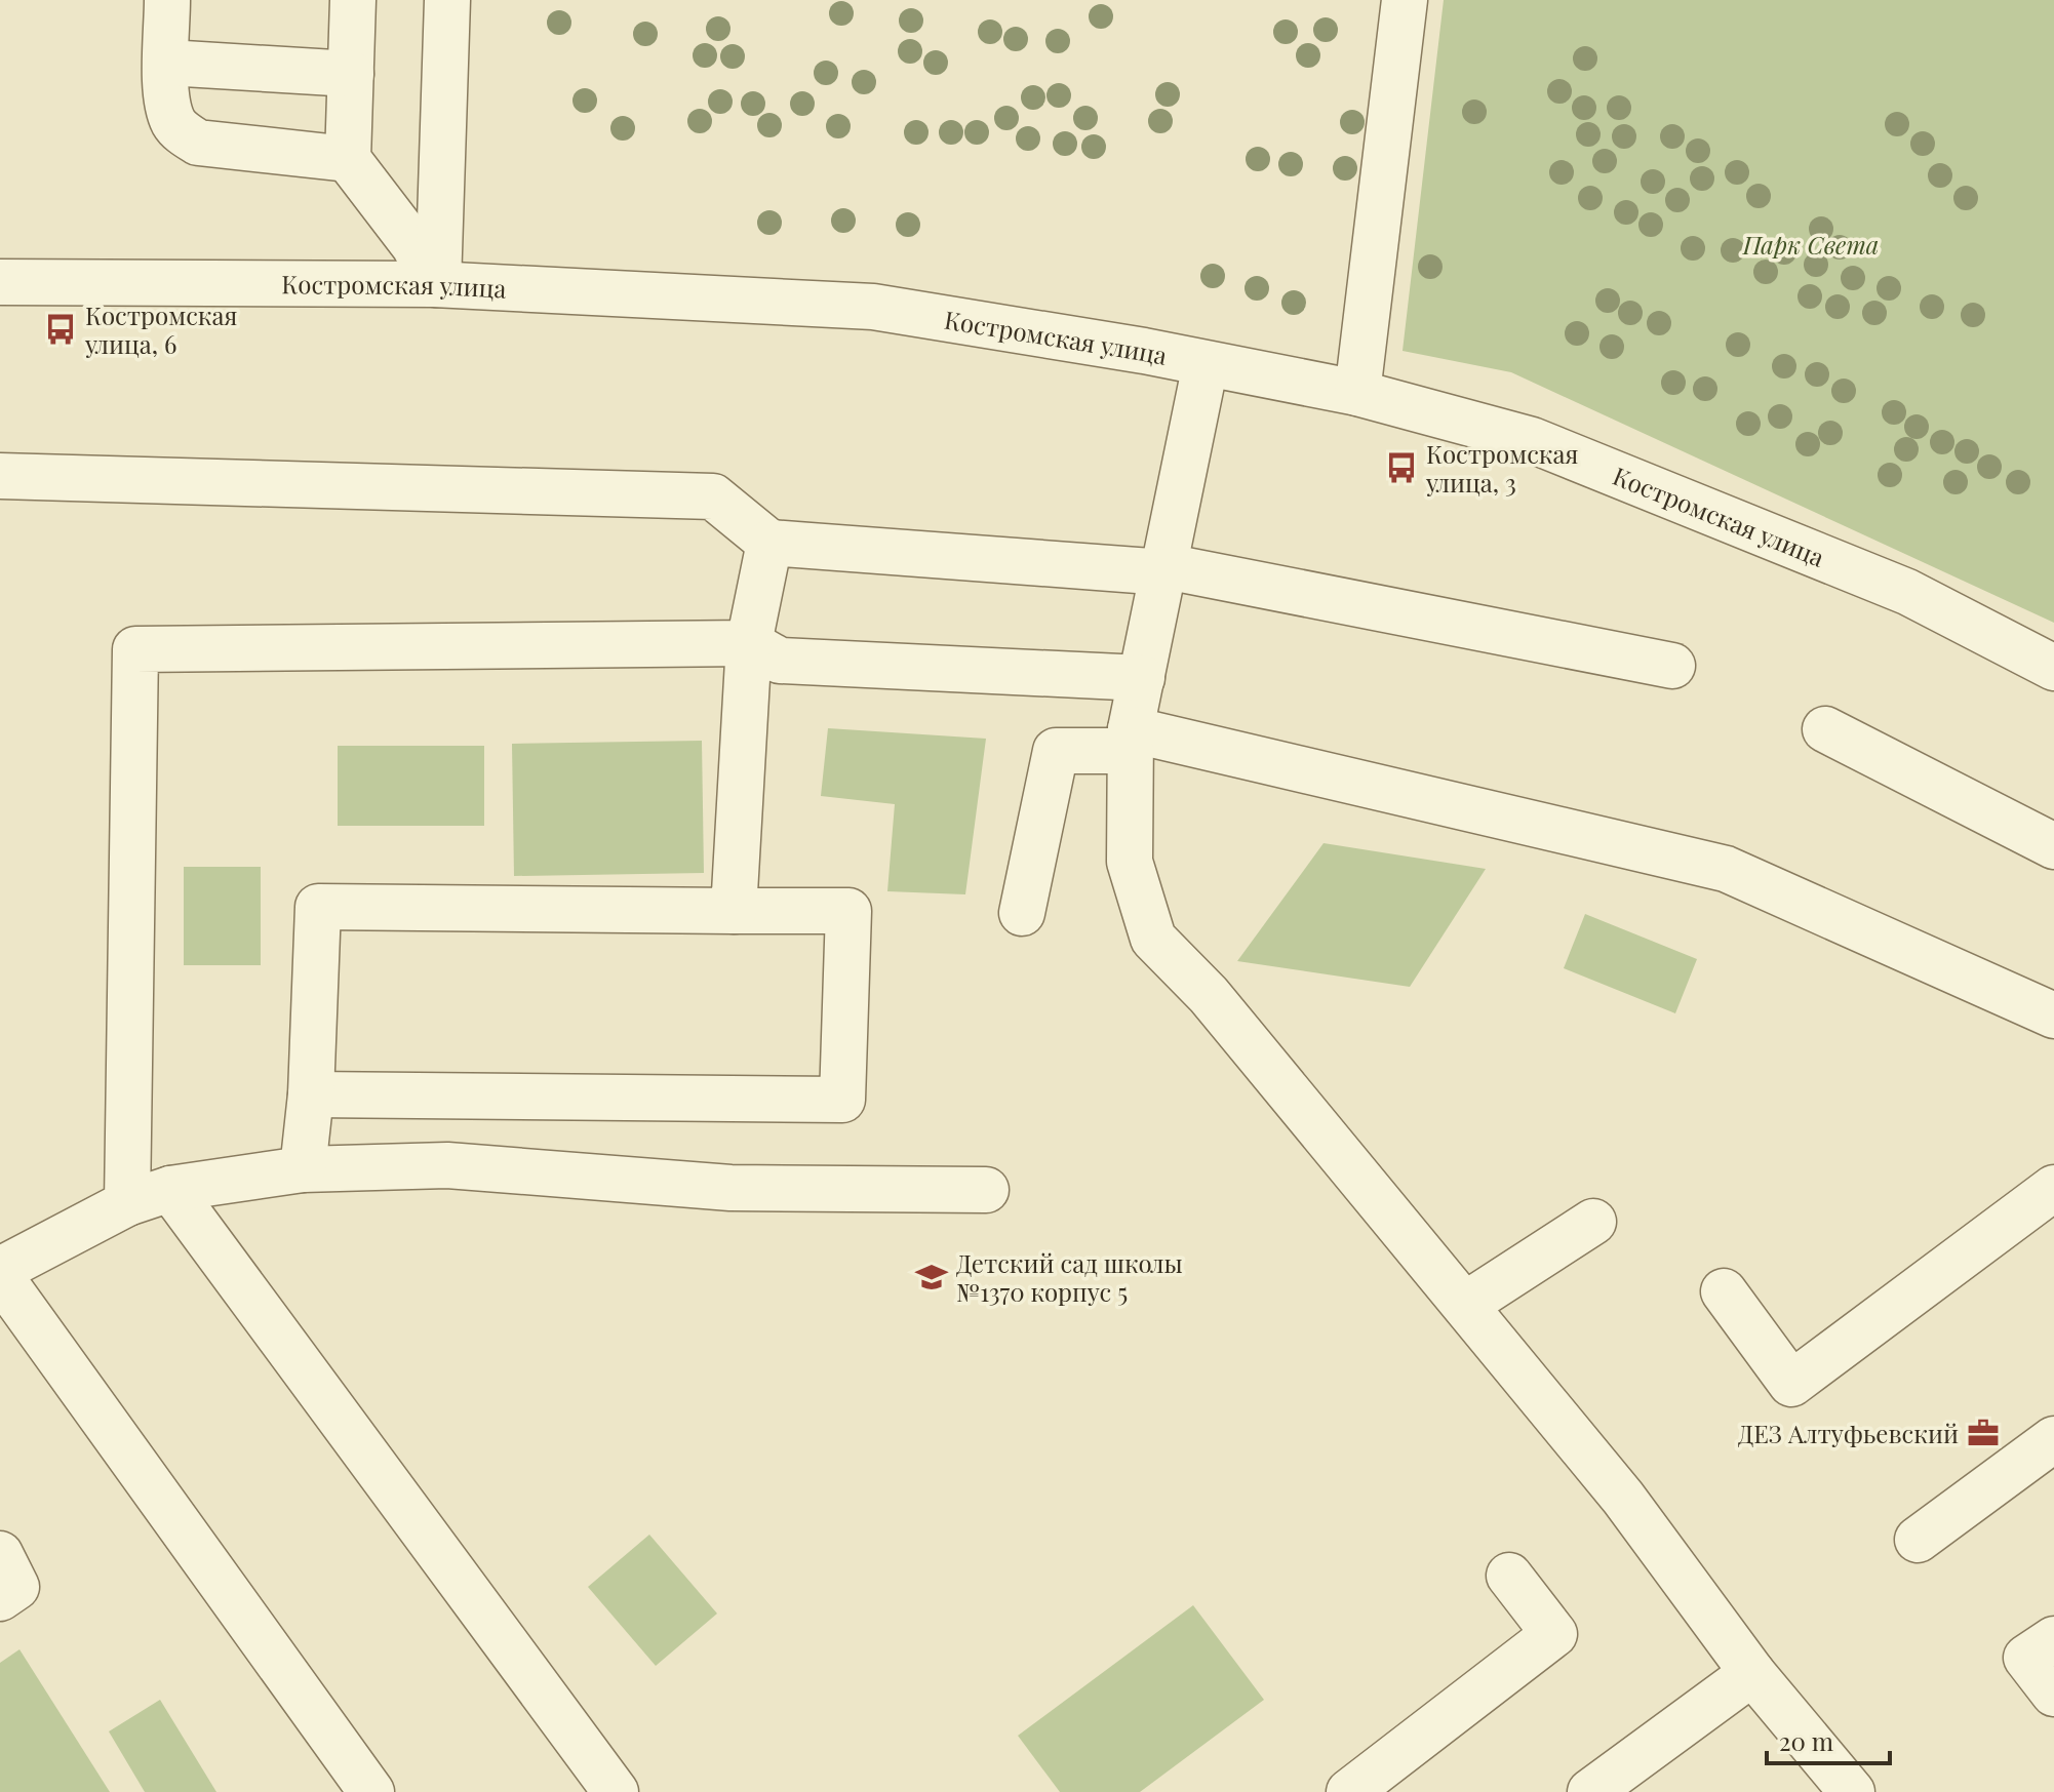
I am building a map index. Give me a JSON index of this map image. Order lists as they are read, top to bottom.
{
  "streets": {
    "street": ["Костромская улица"]
  },
  "parks": ["Парк Света"],
  "places": {
    "bus stop": ["Костромская улица, 6", "Костромская улица, 3"],
    "school or university": ["Детский сад школы №1370 корпус 5"],
    "office": ["ДЕЗ Алтуфьевский"]
  },
  "scale_bar": "20 m"
}
